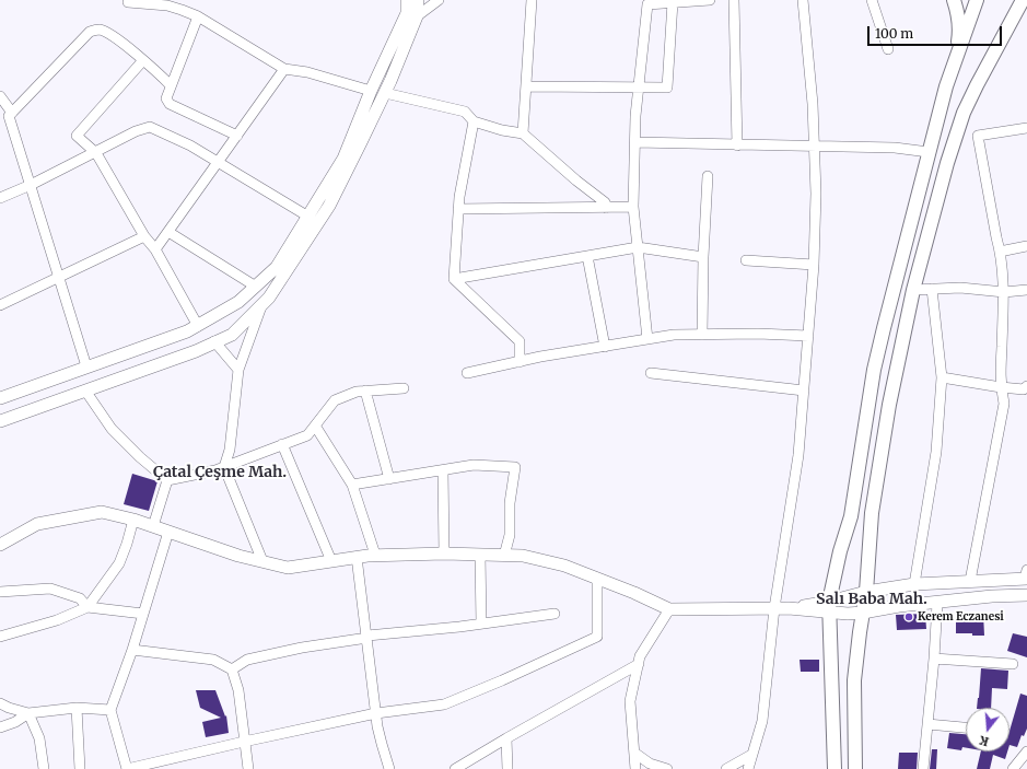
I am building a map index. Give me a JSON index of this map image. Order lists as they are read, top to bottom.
{
  "districts": ["Çatal Çeşme Mah.", "Salı Baba Mah."],
  "places": ["Kerem Eczanesi"],
  "scale_bar": "100 m",
  "north": "bottom"
}
